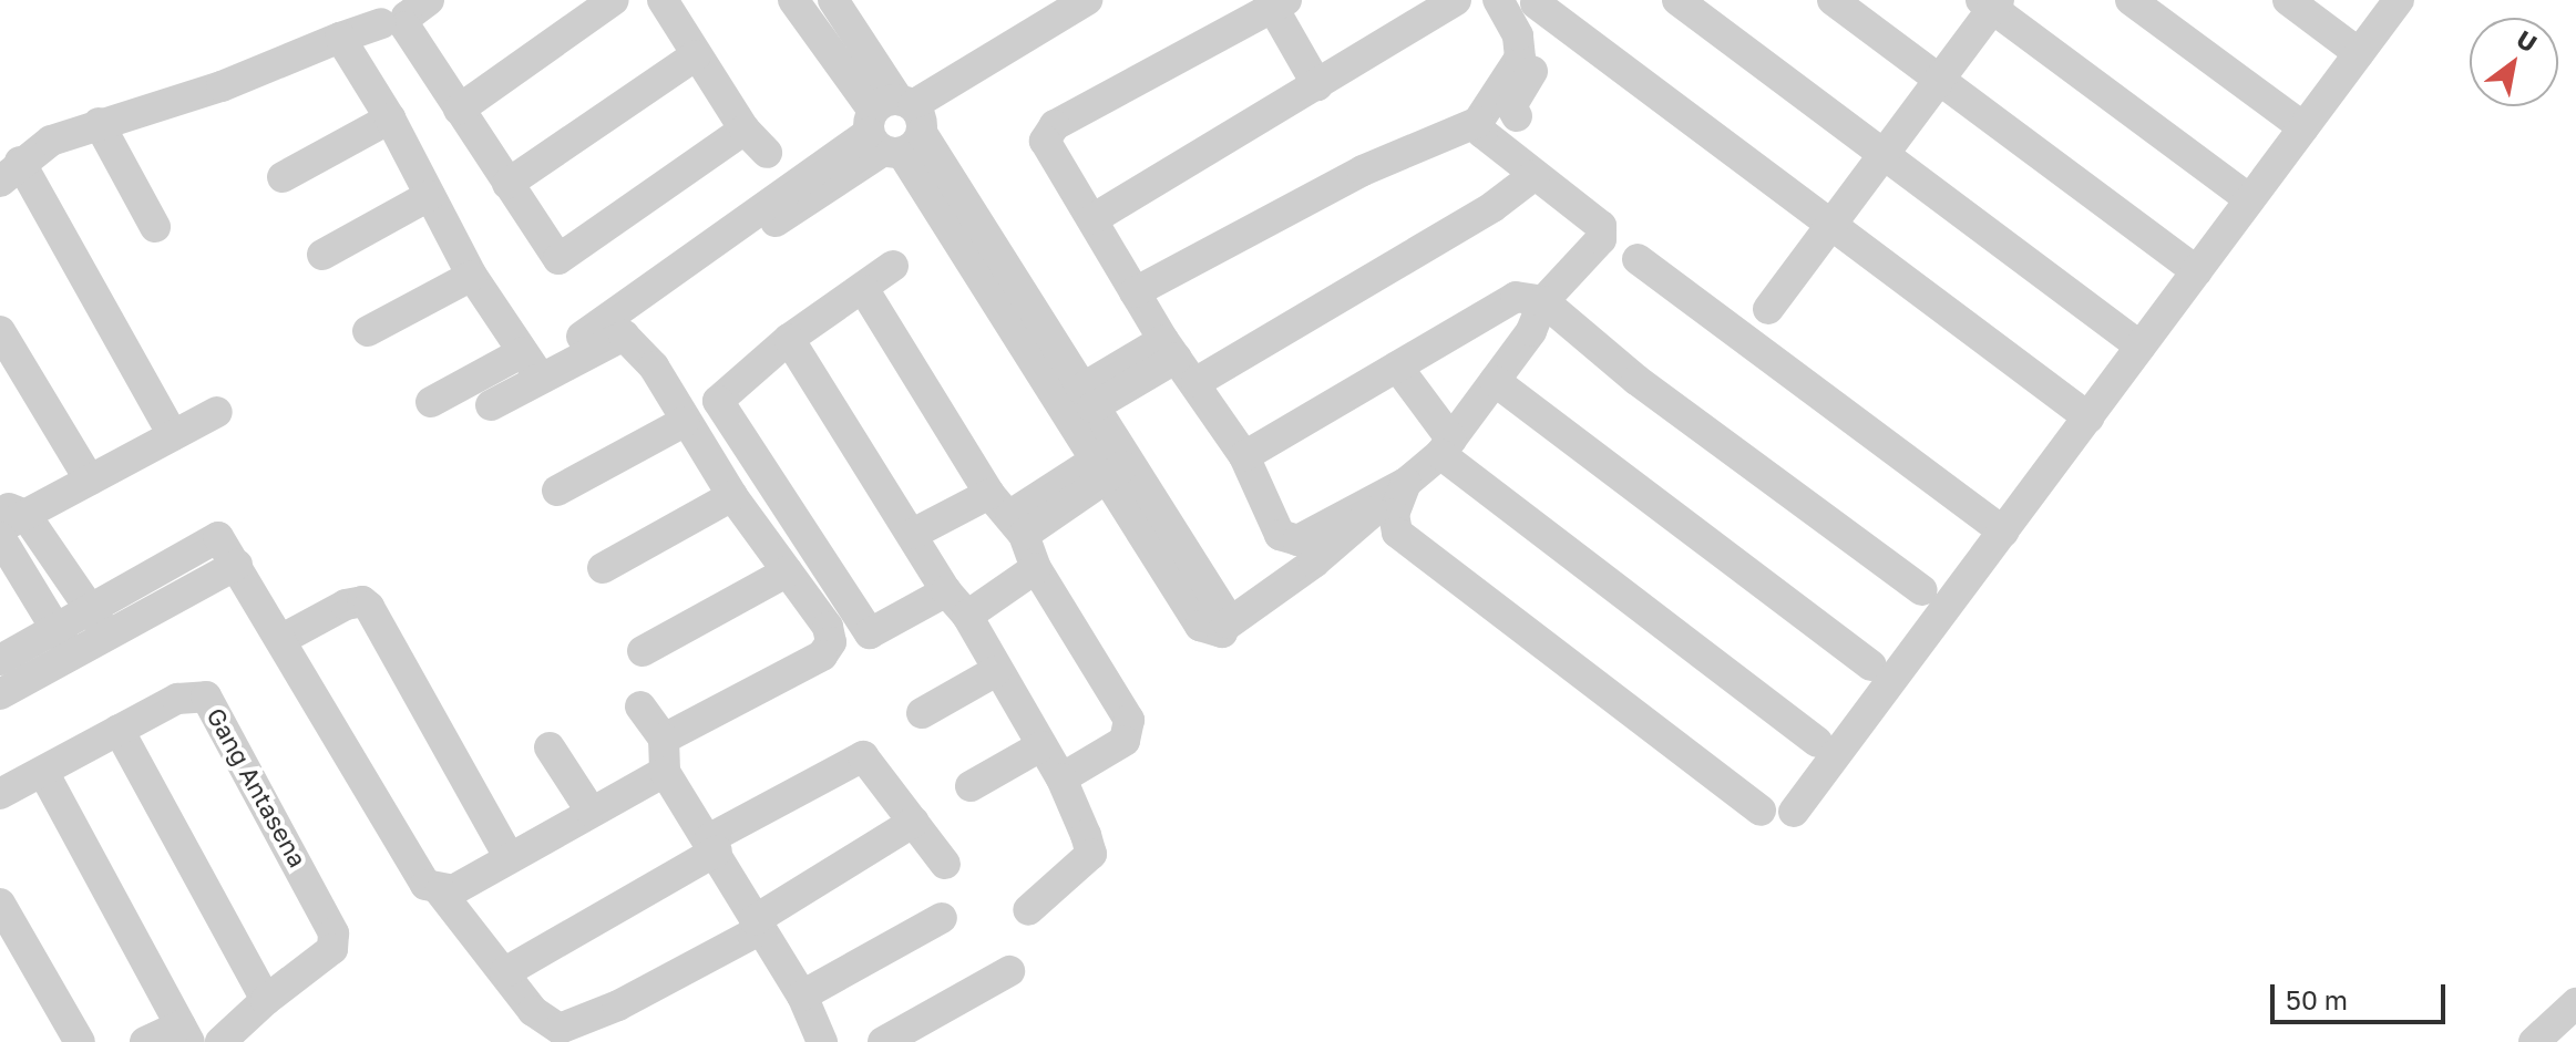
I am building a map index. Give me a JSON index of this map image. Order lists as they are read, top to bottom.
{
  "streets": {
    "street": ["Gang Antasena"]
  },
  "scale_bar": "50 m",
  "north": "top right"
}
